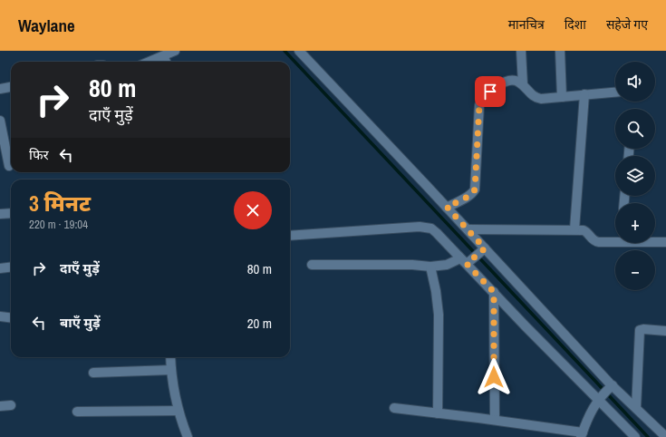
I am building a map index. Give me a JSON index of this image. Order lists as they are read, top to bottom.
{
  "page": {
    "header": "Waylane",
    "nav": ["मानचित्र", "दिशा", "सहेजे गए"],
    "map_buttons": ["+", "−"],
    "turn": ["80 m", "दाएँ मुड़ें"],
    "then": "फिर",
    "heading": ["3 मिनट", "220 m · 19:04"],
    "list": [
      {
        "name": "दाएँ मुड़ें",
        "value": "80 m"
      },
      {
        "name": "बाएँ मुड़ें",
        "value": "20 m"
      }
    ]
  }
}
